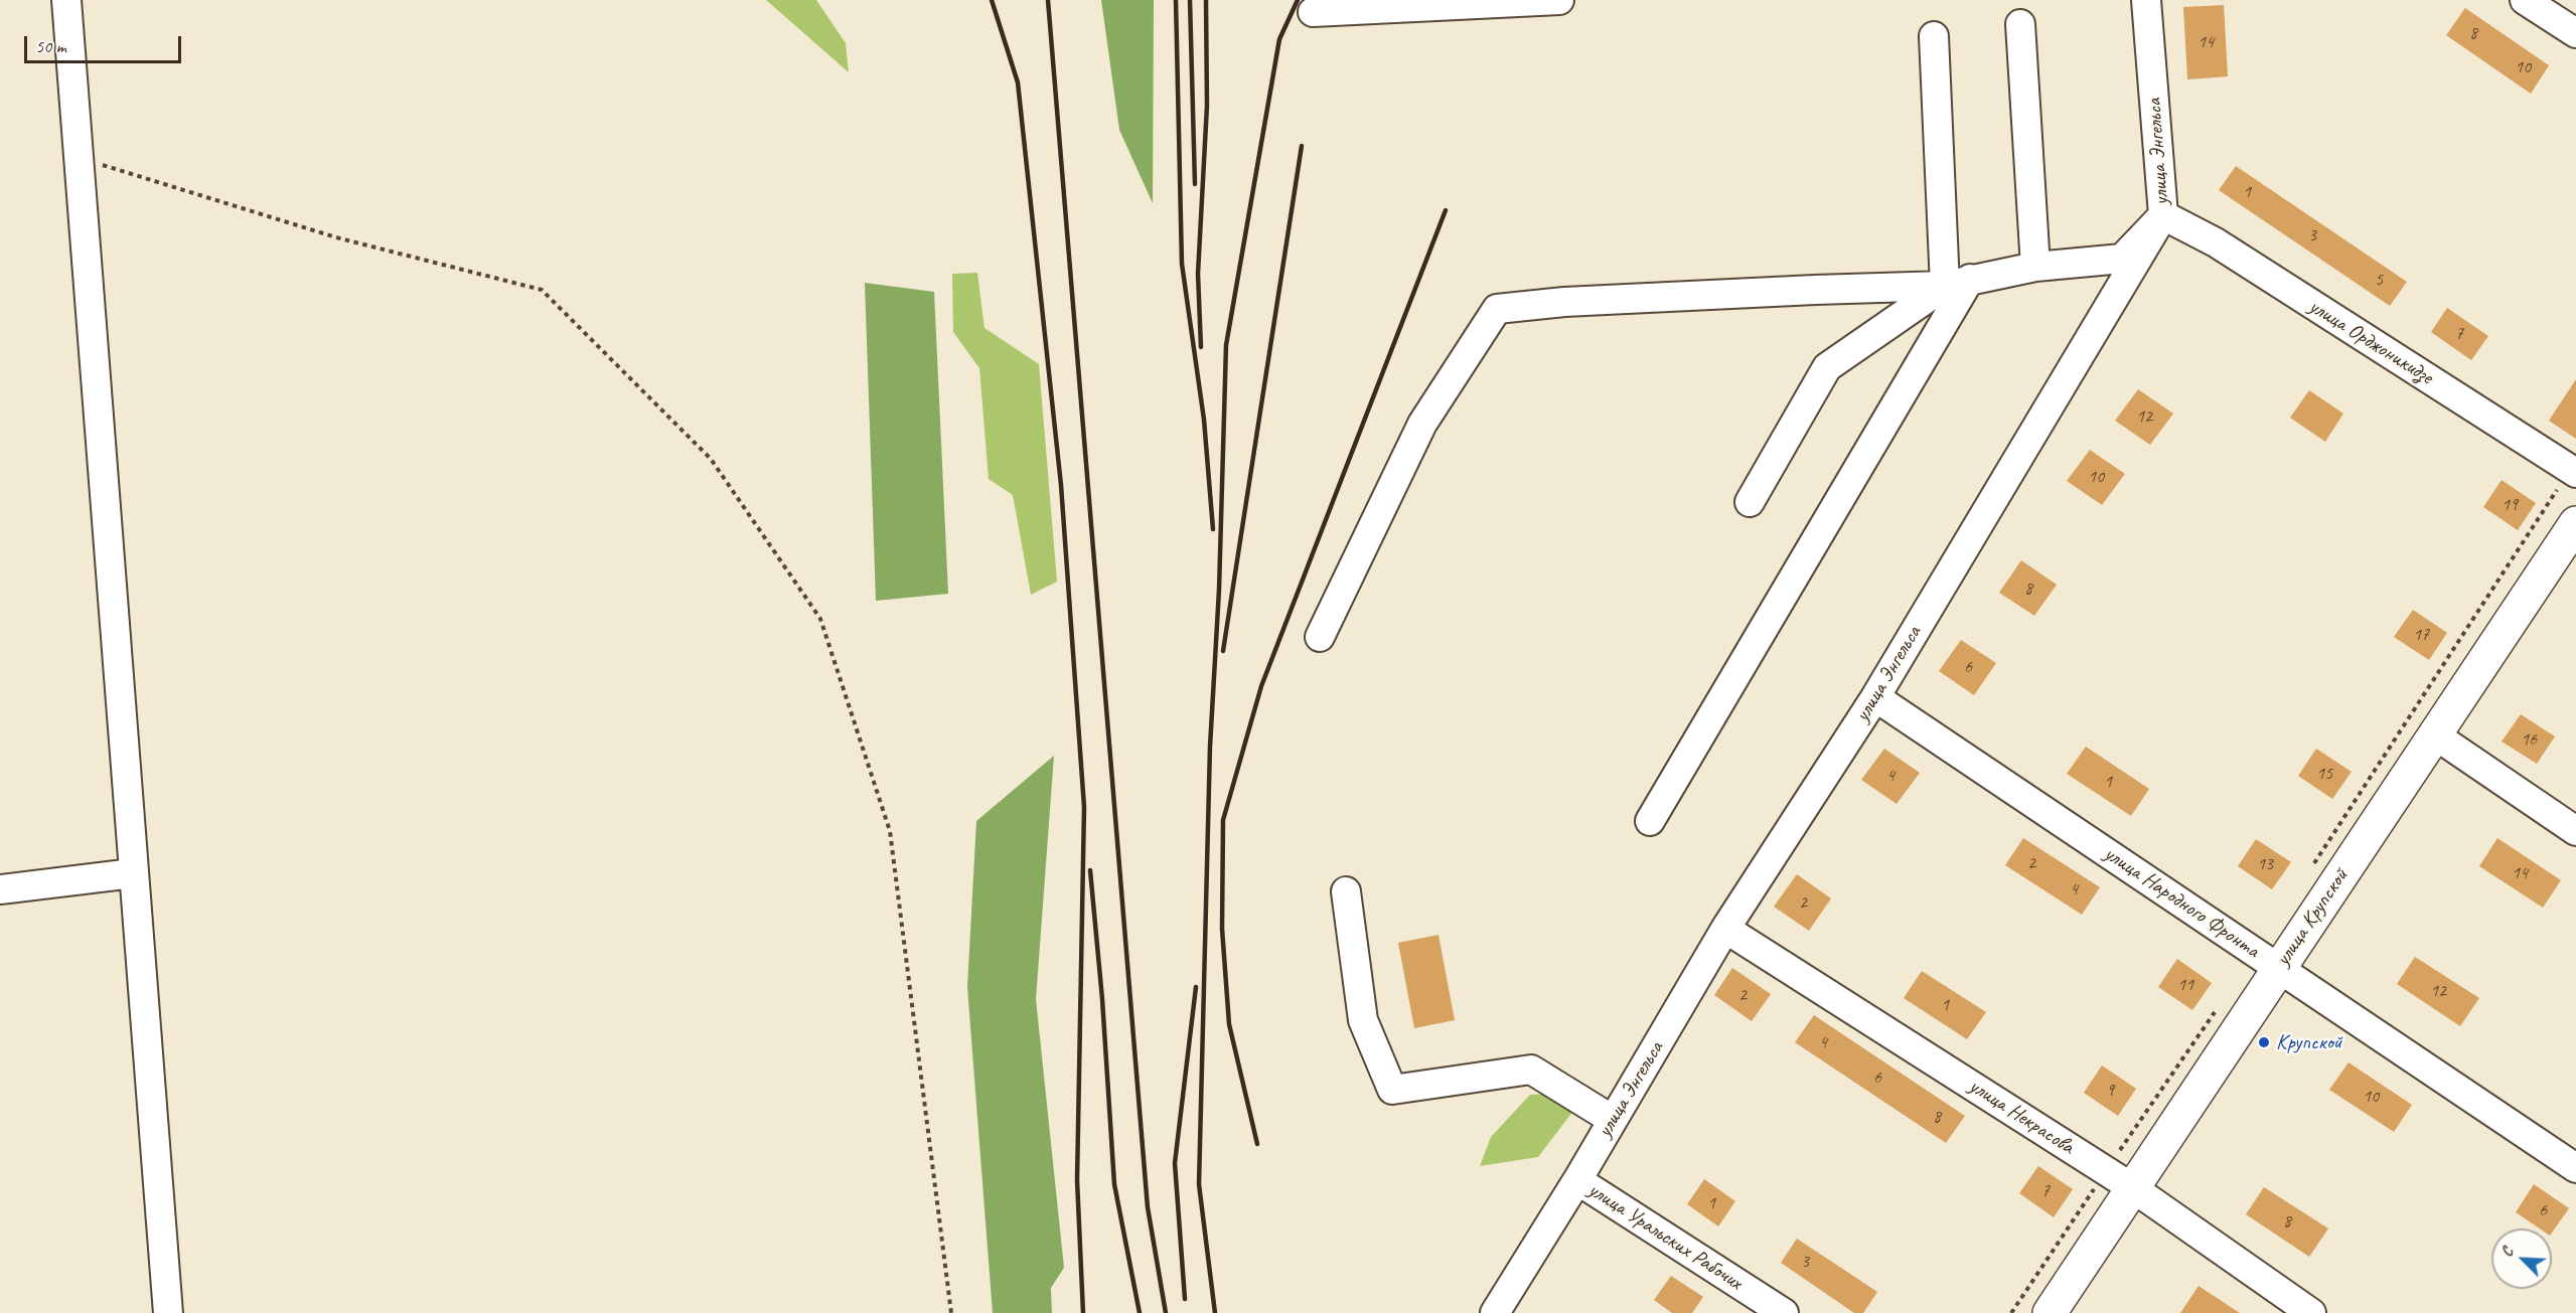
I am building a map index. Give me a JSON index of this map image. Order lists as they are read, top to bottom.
{
  "streets": {
    "main road": ["улица Крупской"],
    "street": [
      "улица Энгельса",
      "улица Орджоникидзе",
      "улица Народного Фронта",
      "улица Некрасова",
      "улица Уральских Рабочих"
    ]
  },
  "crossings": [
    ["улица Энгельса", "улица Орджоникидзе"],
    ["улица Энгельса", "улица Народного Фронта"],
    ["улица Энгельса", "улица Некрасова"],
    ["улица Энгельса", "улица Уральских Рабочих"],
    ["улица Народного Фронта", "улица Крупской"],
    ["улица Крупской", "улица Некрасова"]
  ],
  "places": ["Крупской"],
  "house_numbers": [
    "8",
    "14",
    "10",
    "1",
    "3",
    "5",
    "7",
    "12",
    "10",
    "19",
    "8",
    "17",
    "6",
    "16",
    "15",
    "4",
    "1",
    "2",
    "13",
    "14",
    "4",
    "2",
    "11",
    "12",
    "2",
    "1",
    "4",
    "6",
    "9",
    "10",
    "8",
    "7",
    "1",
    "6",
    "8",
    "3"
  ],
  "scale_bar": "50 m",
  "north": "top left"
}
